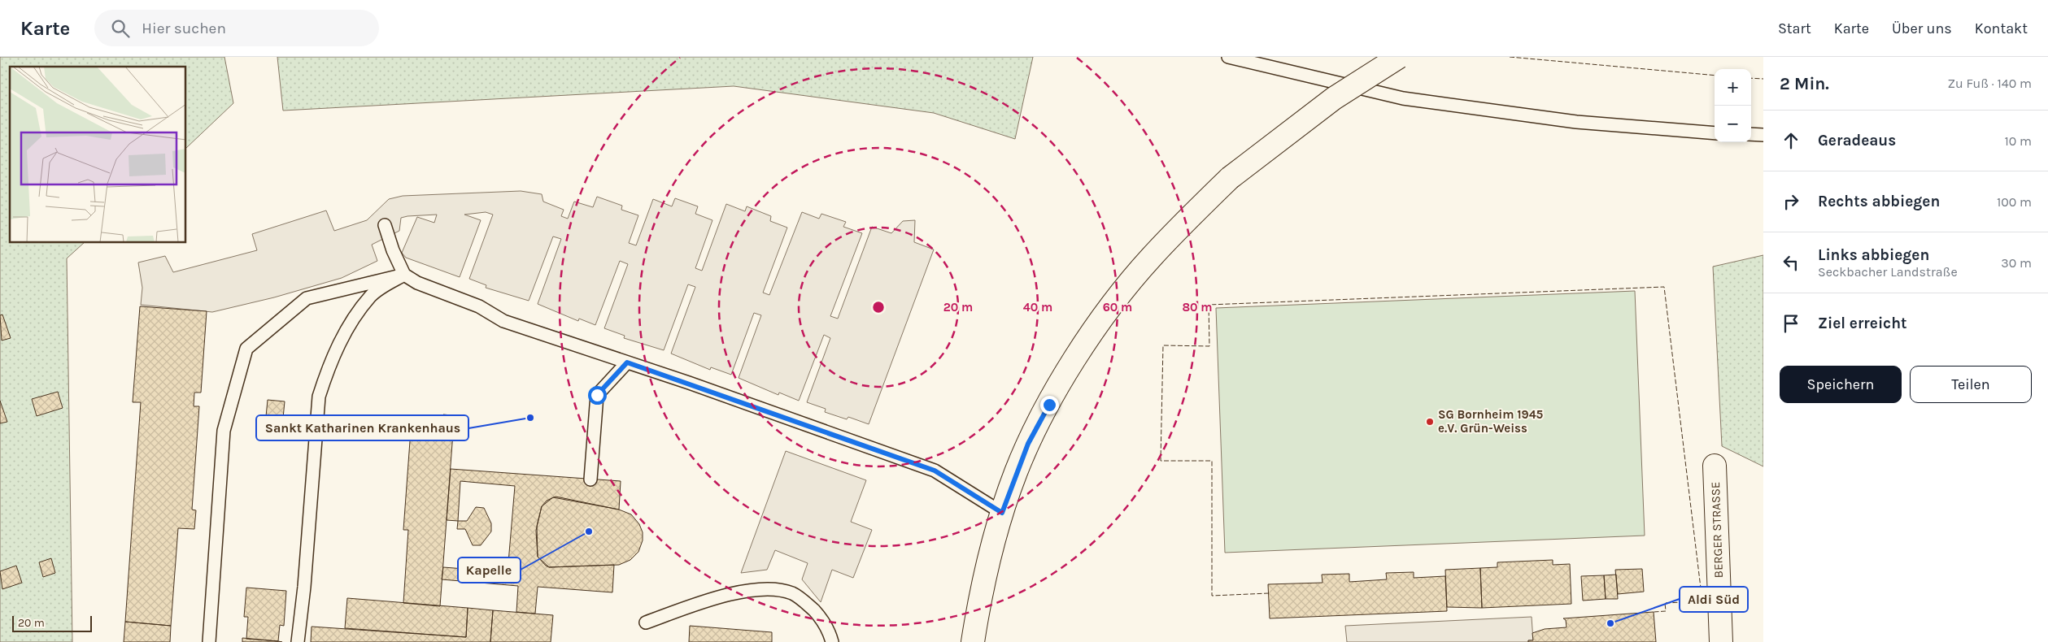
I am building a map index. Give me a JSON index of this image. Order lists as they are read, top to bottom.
{
  "streets": {
    "main road": ["BERGER STRASSE"]
  },
  "places": [
    "Sankt Katharinen Krankenhaus",
    "SG Bornheim 1945 e.V. Grün-Weiss",
    "Kapelle",
    "Aldi Süd"
  ],
  "scale_bar": "20 m",
  "page": {
    "header": "Karte",
    "search": "Hier suchen",
    "nav": [
      "Start",
      "Karte",
      "Über uns",
      "Kontakt"
    ],
    "heading": ["2 Min.", "Zu Fuß · 140 m"],
    "map_buttons": ["+", "−"],
    "list": [
      ["Geradeaus", "10 m"],
      ["Rechts abbiegen", "100 m"],
      ["Links abbiegen", "Seckbacher Landstraße", "30 m"],
      "Ziel erreicht"
    ],
    "buttons": ["Speichern", "Teilen"],
    "scale": "20 m"
  },
  "rings": [
    "20 m",
    "40 m",
    "60 m",
    "80 m"
  ]
}
